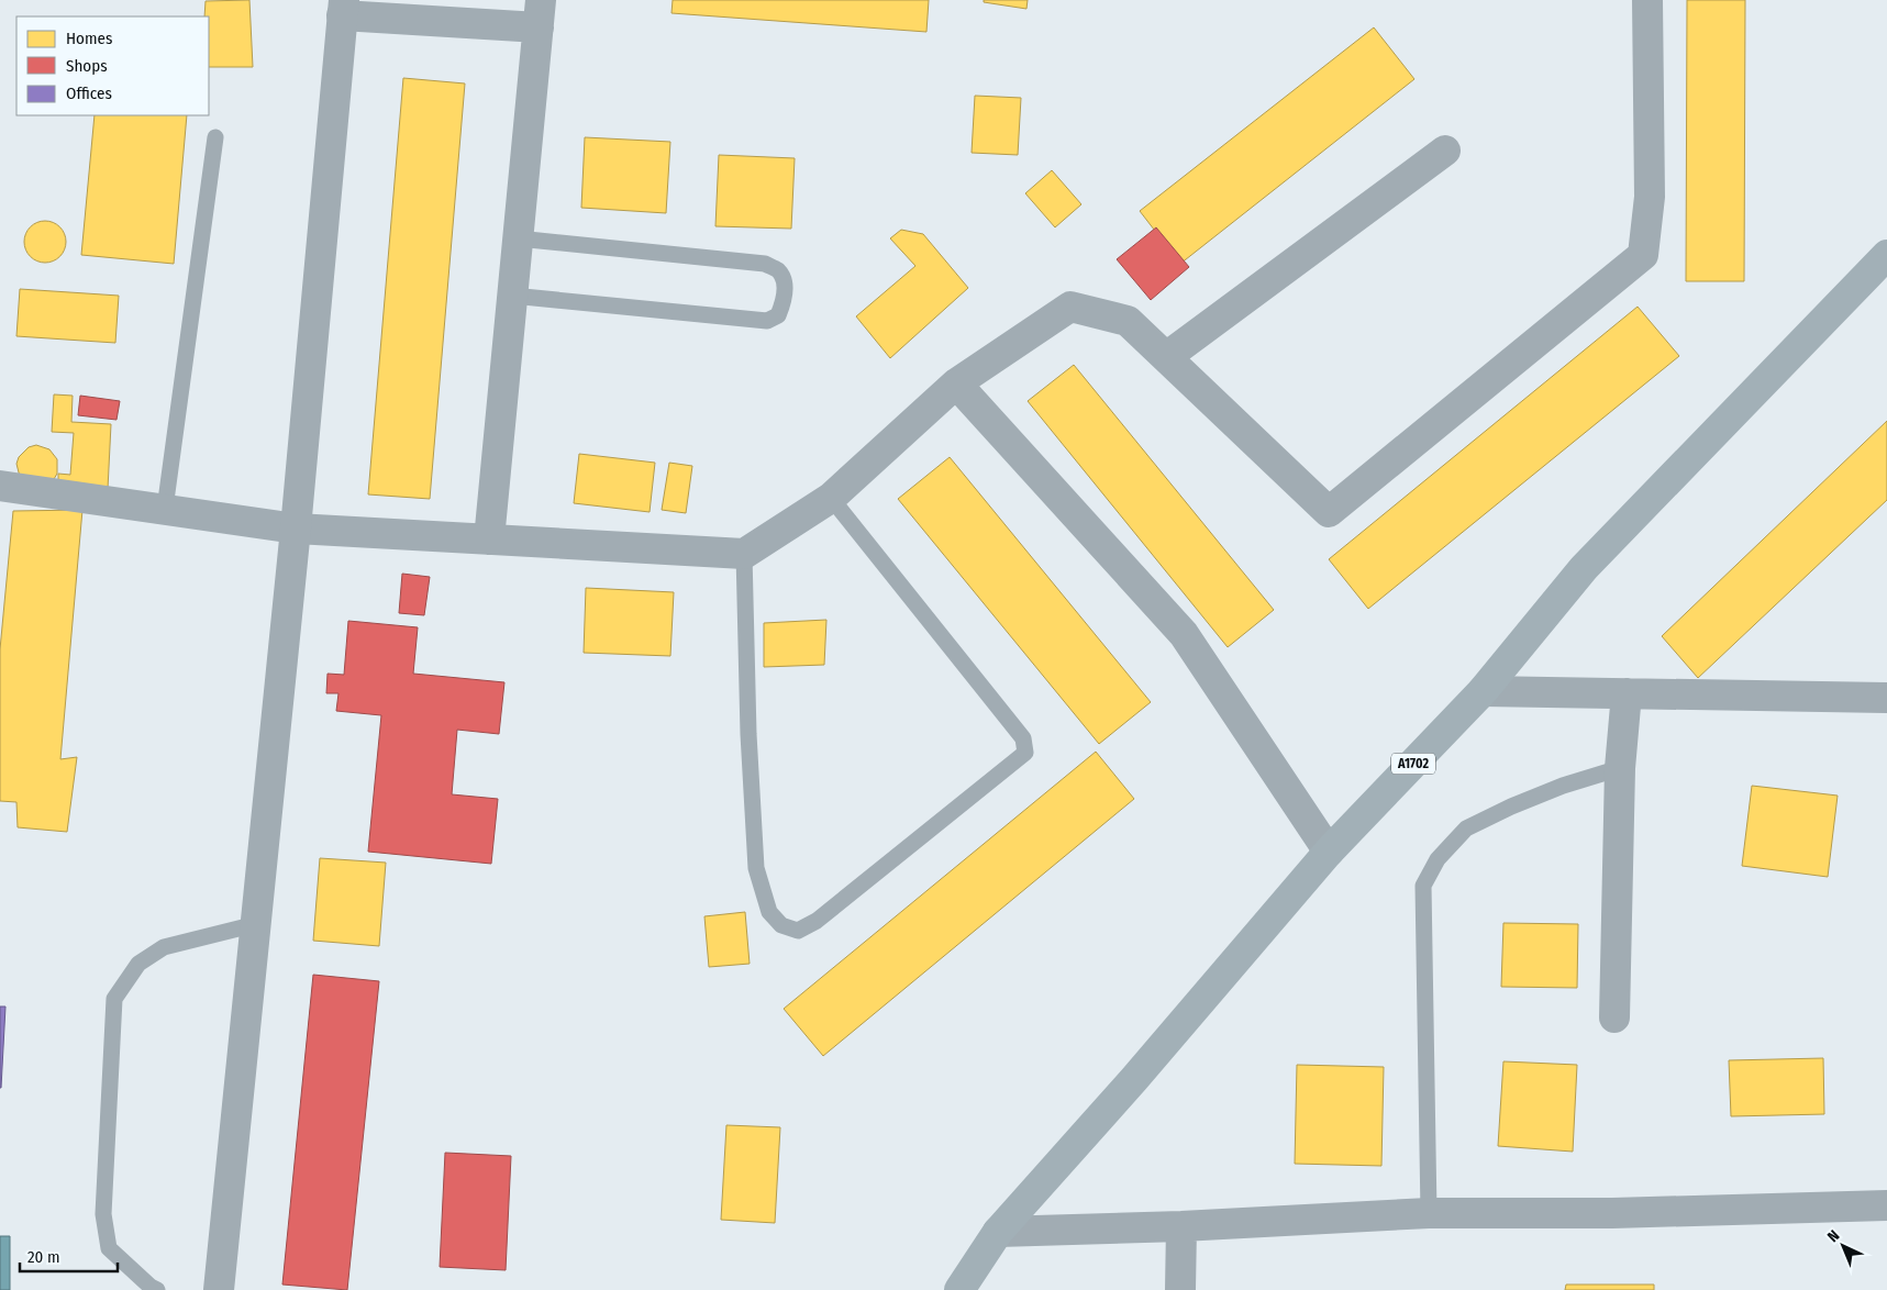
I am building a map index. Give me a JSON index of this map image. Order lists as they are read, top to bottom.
{
  "streets": {
    "highway": ["A1702"]
  },
  "legend": ["Homes", "Shops", "Offices"],
  "scale_bar": "20 m",
  "north": "top left"
}
